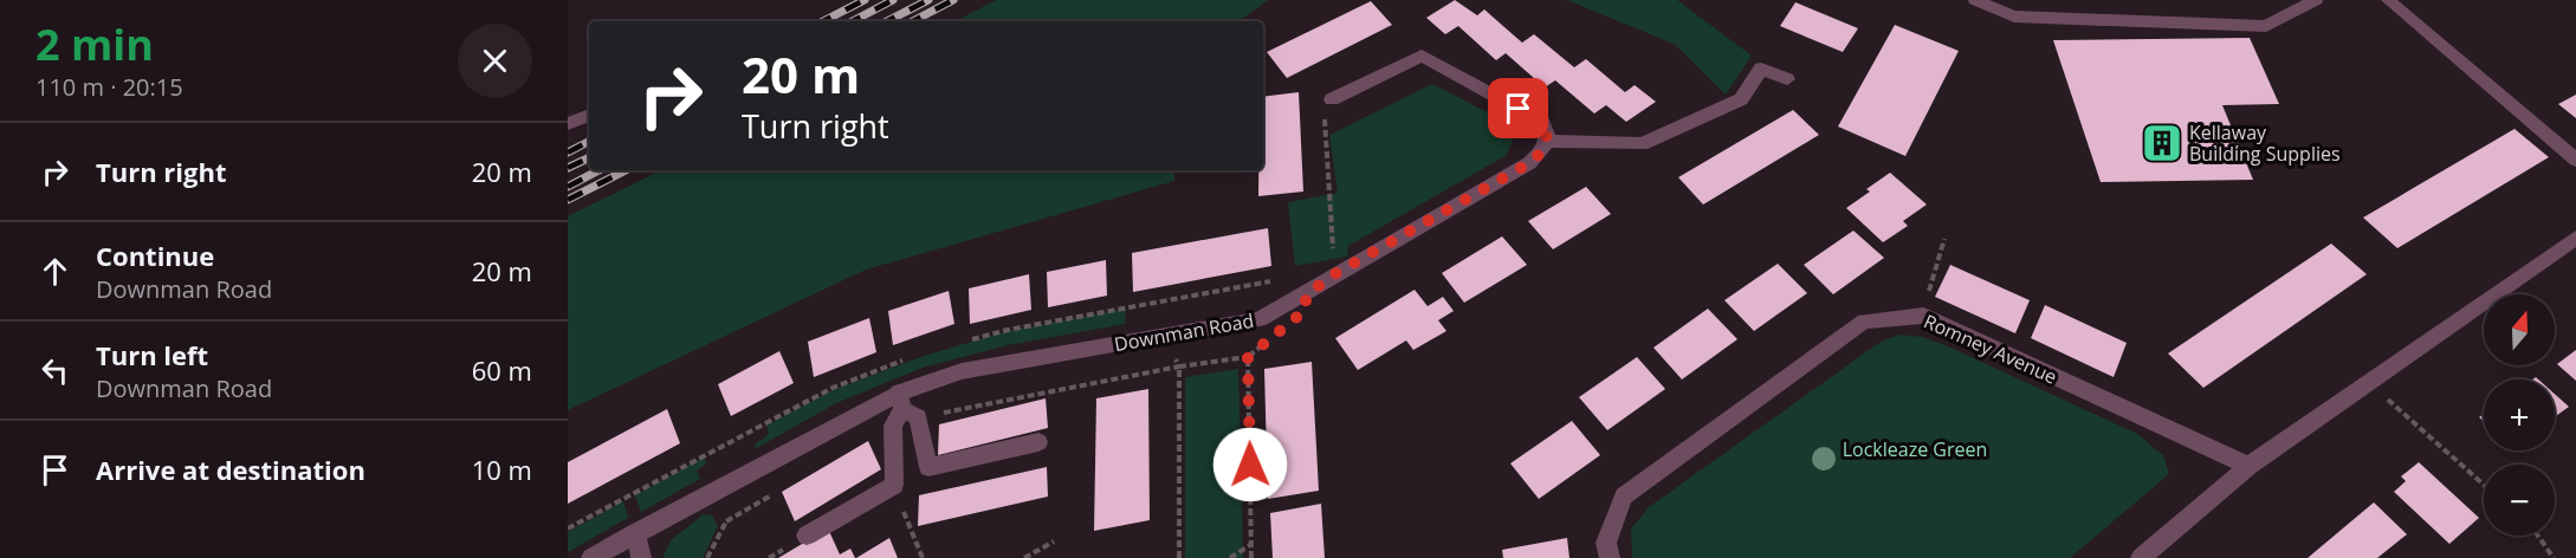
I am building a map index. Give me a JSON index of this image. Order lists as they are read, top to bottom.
{
  "streets": {
    "street": ["Downman Road", "Romney Avenue"]
  },
  "parks": ["Lockleaze Green"],
  "places": {
    "building": ["Kellaway Building Supplies"]
  },
  "north": "top",
  "page": {
    "heading": ["2 min", "110 m · 20:15"],
    "turn": ["20 m", "Turn right"],
    "list": [
      {
        "name": "Turn right",
        "value": "20 m"
      },
      {
        "name": "Continue",
        "note": "Downman Road",
        "value": "20 m"
      },
      {
        "name": "Turn left",
        "note": "Downman Road",
        "value": "60 m"
      },
      {
        "name": "Arrive at destination",
        "value": "10 m"
      }
    ],
    "map_buttons": ["+", "−"]
  }
}
